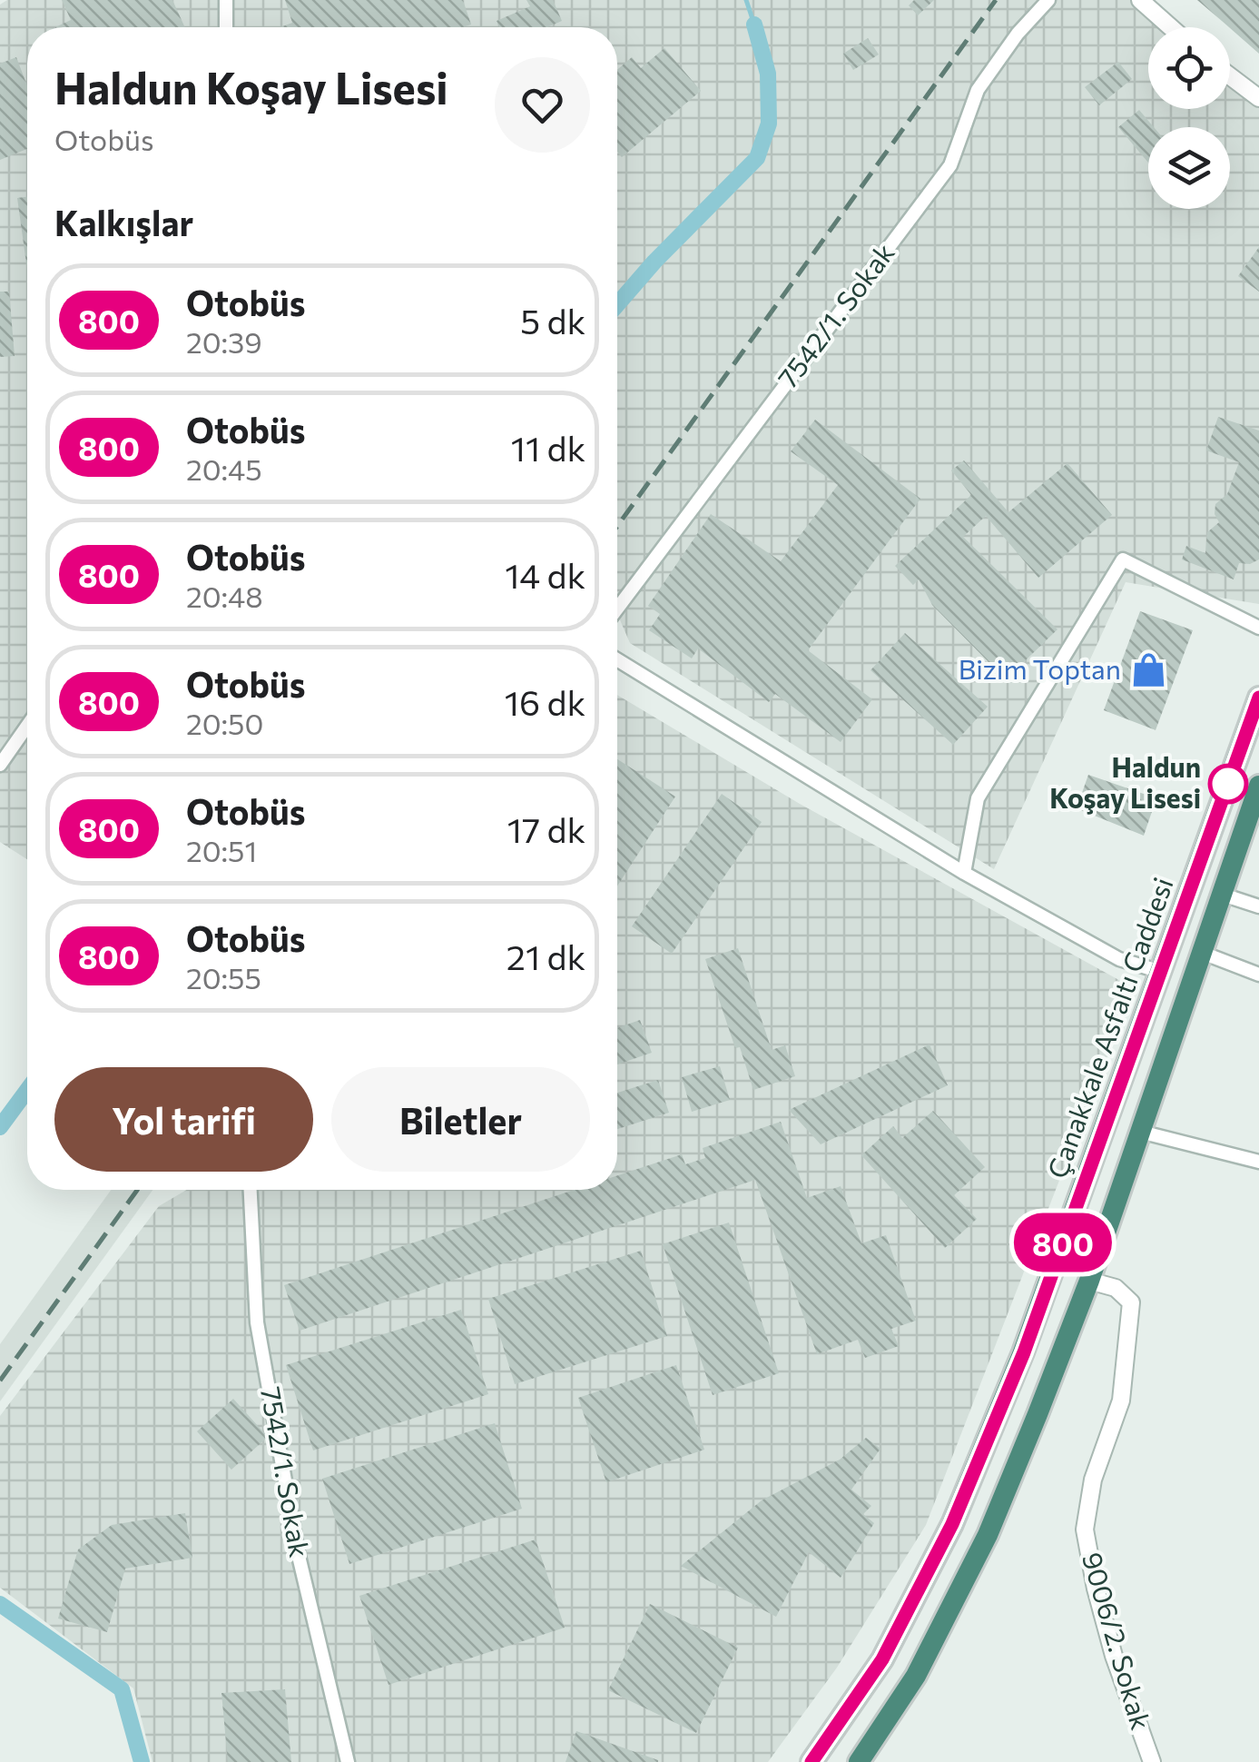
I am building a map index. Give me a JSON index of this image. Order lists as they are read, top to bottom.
{
  "streets": {
    "highway": ["Çanakkale Asfaltı Caddesi"],
    "street": ["7542/1. Sokak", "9006/2. Sokak"]
  },
  "crossings": [
    ["Çanakkale Asfaltı Caddesi", "9006/2. Sokak"]
  ],
  "places": {
    "shop": ["Bizim Toptan"],
    "other": ["Haldun Koşay Lisesi"]
  },
  "lines": ["bus line 800"],
  "page": {
    "on_map": "800",
    "heading": [
      ["Haldun Koşay Lisesi", "Otobüs"],
      "Kalkışlar"
    ],
    "list": [
      {
        "mark": "800",
        "name": "Otobüs",
        "note": "20:39",
        "value": "5 dk"
      },
      {
        "mark": "800",
        "name": "Otobüs",
        "note": "20:45",
        "value": "11 dk"
      },
      {
        "mark": "800",
        "name": "Otobüs",
        "note": "20:48",
        "value": "14 dk"
      },
      {
        "mark": "800",
        "name": "Otobüs",
        "note": "20:50",
        "value": "16 dk"
      },
      {
        "mark": "800",
        "name": "Otobüs",
        "note": "20:51",
        "value": "17 dk"
      },
      {
        "mark": "800",
        "name": "Otobüs",
        "note": "20:55",
        "value": "21 dk"
      }
    ],
    "buttons": ["Yol tarifi", "Biletler"]
  }
}
